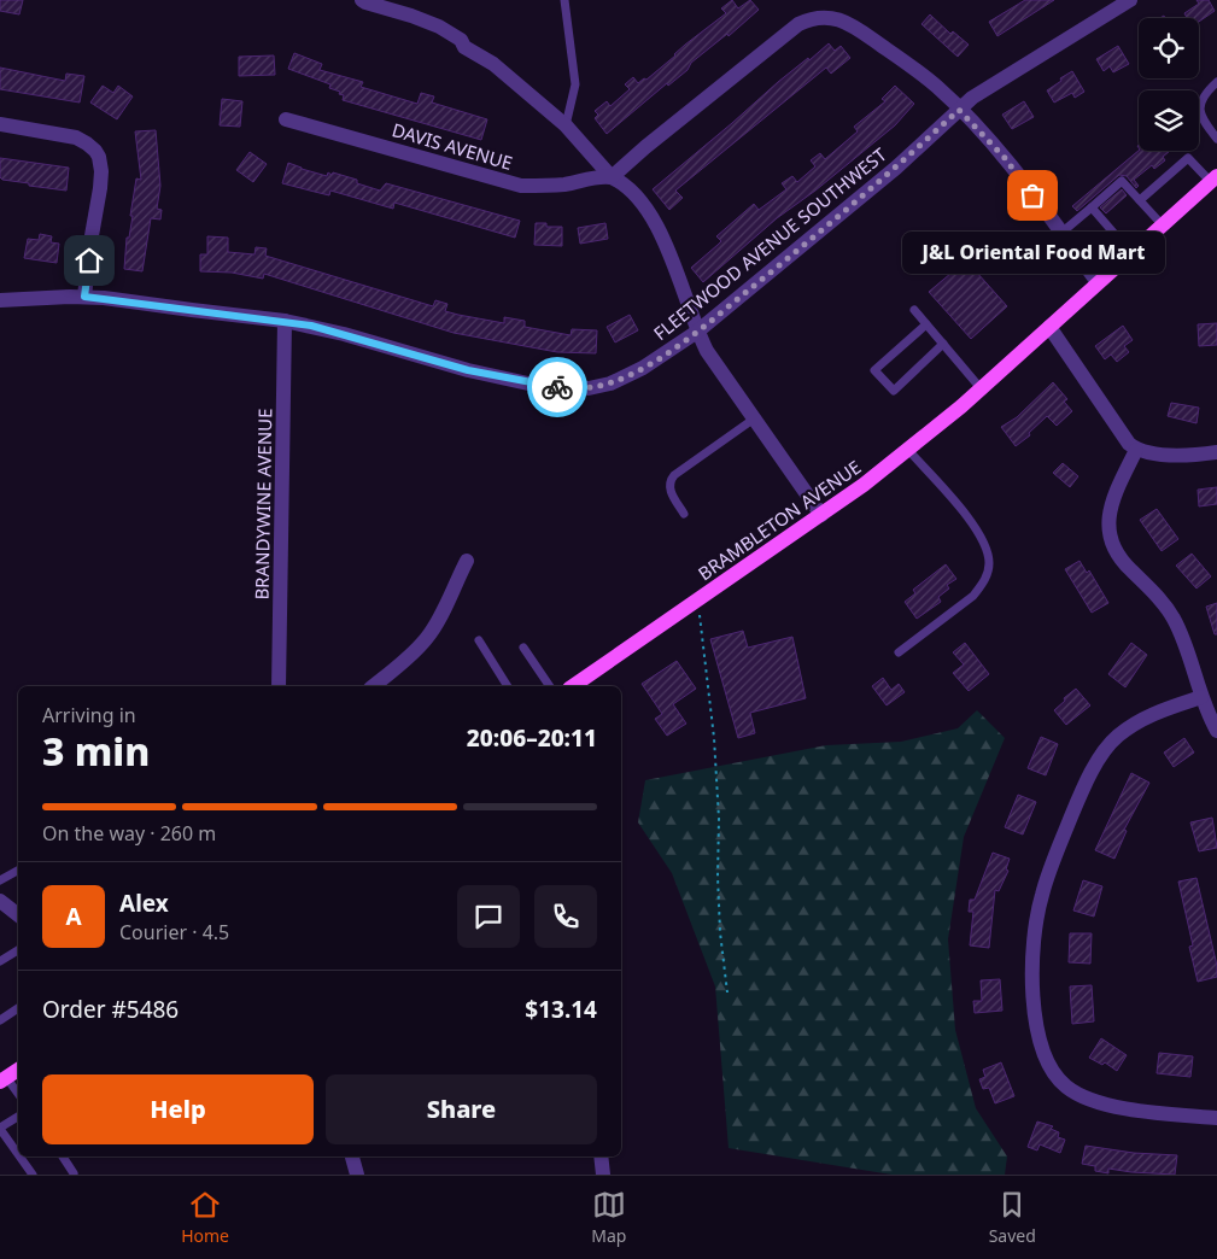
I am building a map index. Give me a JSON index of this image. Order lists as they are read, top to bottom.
{
  "streets": {
    "main road": ["BRAMBLETON AVENUE"],
    "street": ["DAVIS AVENUE", "FLEETWOOD AVENUE SOUTHWEST", "BRANDYWINE AVENUE"]
  },
  "crossings": [
    ["FLEETWOOD AVENUE SOUTHWEST", "BRANDYWINE AVENUE"]
  ],
  "places": ["J&L Oriental Food Mart"],
  "page": {
    "bubble": "J&L Oriental Food Mart",
    "heading": ["3 min", "Arriving in", "20:06–20:11"],
    "panel": [
      "Alex",
      "Courier · 4.5",
      "Order #5486",
      "$13.14"
    ],
    "bar": "On the way · 260 m",
    "round": "A",
    "buttons": ["Help", "Share"],
    "tabs": ["Home", "Map", "Saved"]
  }
}
